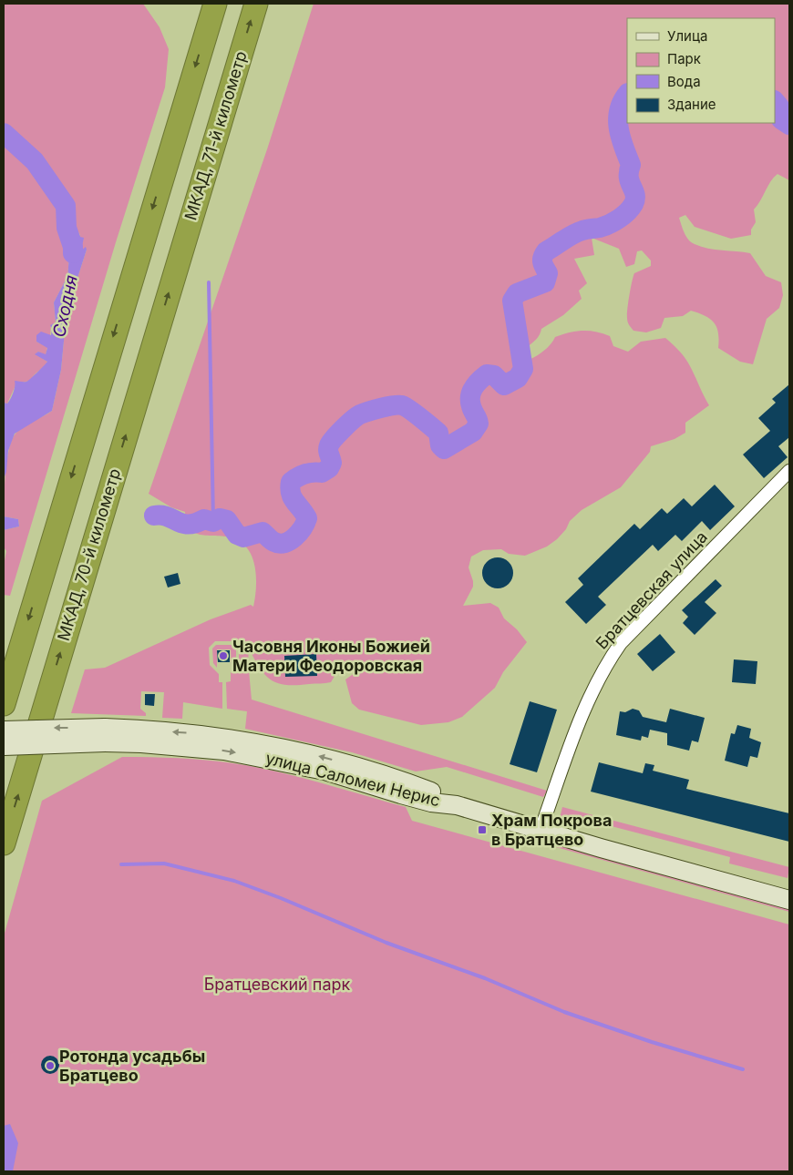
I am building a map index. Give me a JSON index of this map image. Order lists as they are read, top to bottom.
{
  "streets": {
    "highway": ["МКАД, 71-й километр", "МКАД, 70-й километр"],
    "main road": ["улица Саломеи Нерис"],
    "street": ["Братцевская улица"]
  },
  "crossings": [
    ["МКАД, 71-й километр", "МКАД, 70-й километр"],
    ["Братцевская улица", "улица Саломеи Нерис"]
  ],
  "water": ["Сходня"],
  "parks": ["Братцевский парк"],
  "places": {
    "other": ["Часовня Иконы Божией Матери Феодоровская", "Ротонда усадьбы Братцево"],
    "transit": ["Храм Покрова в Братцево"]
  },
  "legend": [
    "Улица",
    "Парк",
    "Вода",
    "Здание"
  ]
}
